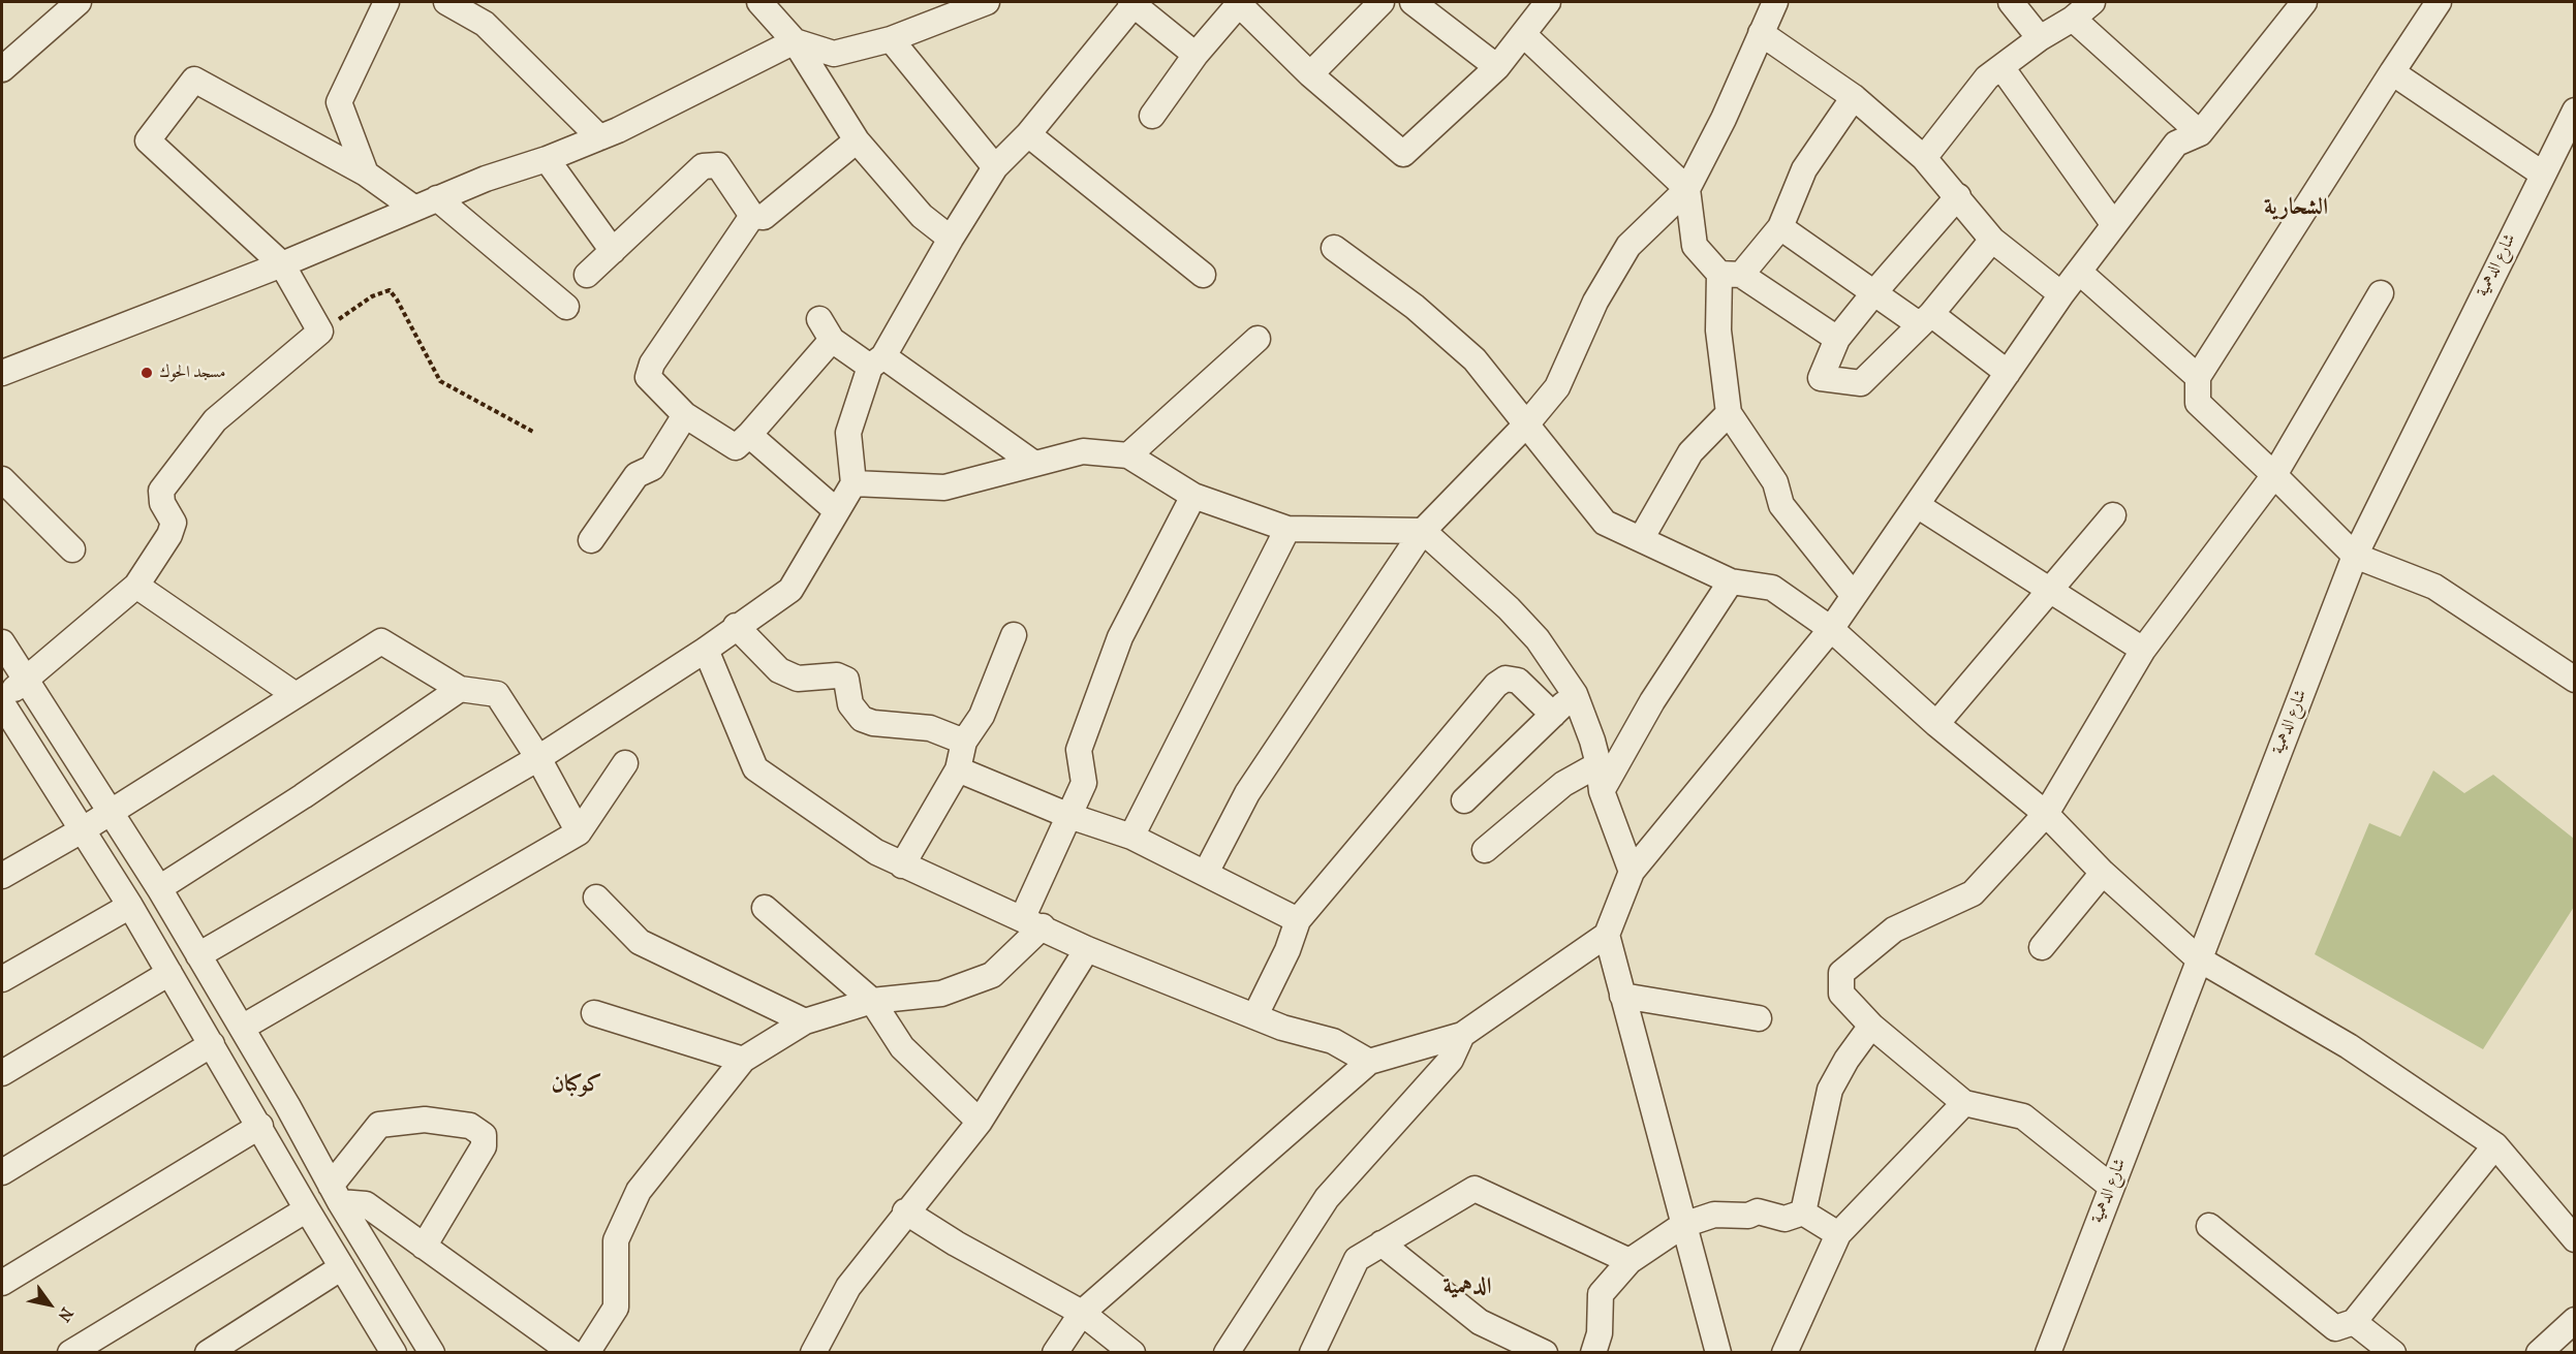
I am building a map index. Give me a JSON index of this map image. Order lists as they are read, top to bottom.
{
  "streets": {
    "street": ["شارع الدهمية"]
  },
  "districts": ["الشحارية", "كوكبان", "الدهمية"],
  "places": ["مسجد الحوك"],
  "north": "bottom right"
}
